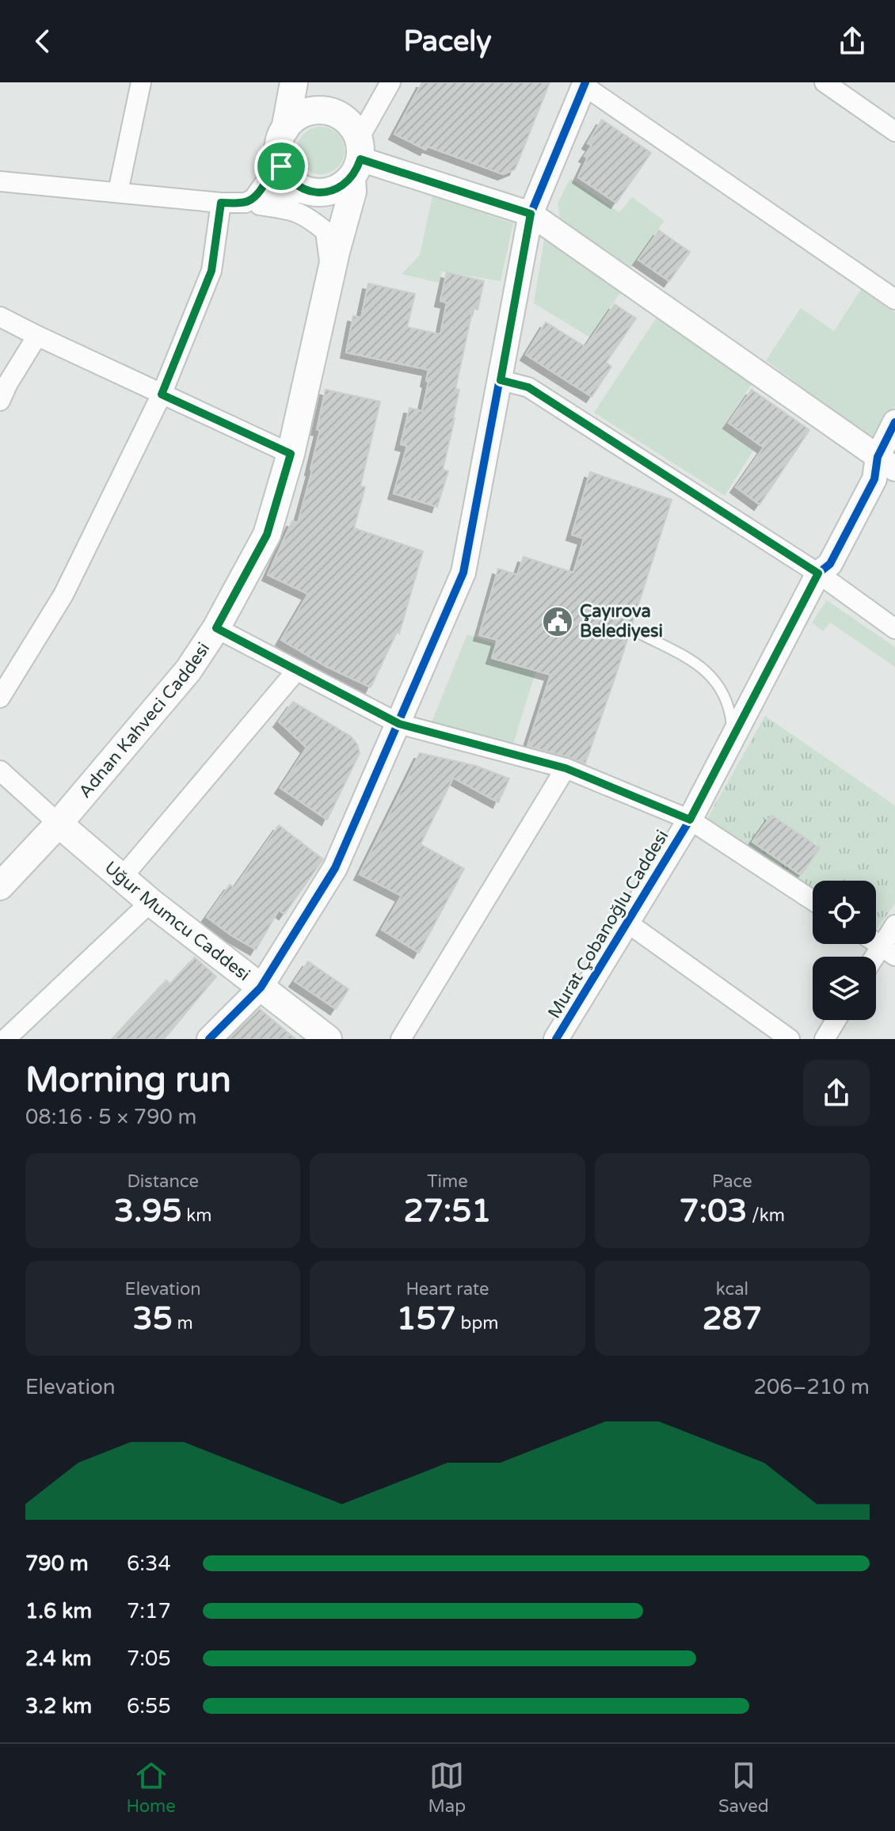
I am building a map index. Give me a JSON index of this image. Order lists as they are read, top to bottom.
{
  "streets": {
    "main road": ["Adnan Kahveci Caddesi", "Uğur Mumcu Caddesi"],
    "street": ["Murat Çobanoğlu Caddesi"]
  },
  "crossings": [
    ["Adnan Kahveci Caddesi", "Uğur Mumcu Caddesi"]
  ],
  "places": {
    "public building": ["Çayırova Belediyesi"]
  },
  "page": {
    "header": "Pacely",
    "heading": ["Morning run", "08:16 · 5 × 790 m"],
    "stats": [
      ["Distance", "3.95 km"],
      ["Time", "27:51"],
      ["Pace", "7:03 /km"],
      ["Elevation", "35 m"],
      ["Heart rate", "157 bpm"],
      ["kcal", "287"]
    ],
    "chart": ["Elevation", "206–210 m"],
    "list": [
      {
        "name": "790 m",
        "note": "6:34"
      },
      {
        "name": "1.6 km",
        "note": "7:17"
      },
      {
        "name": "2.4 km",
        "note": "7:05"
      },
      {
        "name": "3.2 km",
        "note": "6:55"
      }
    ],
    "tabs": ["Home", "Map", "Saved"]
  }
}
